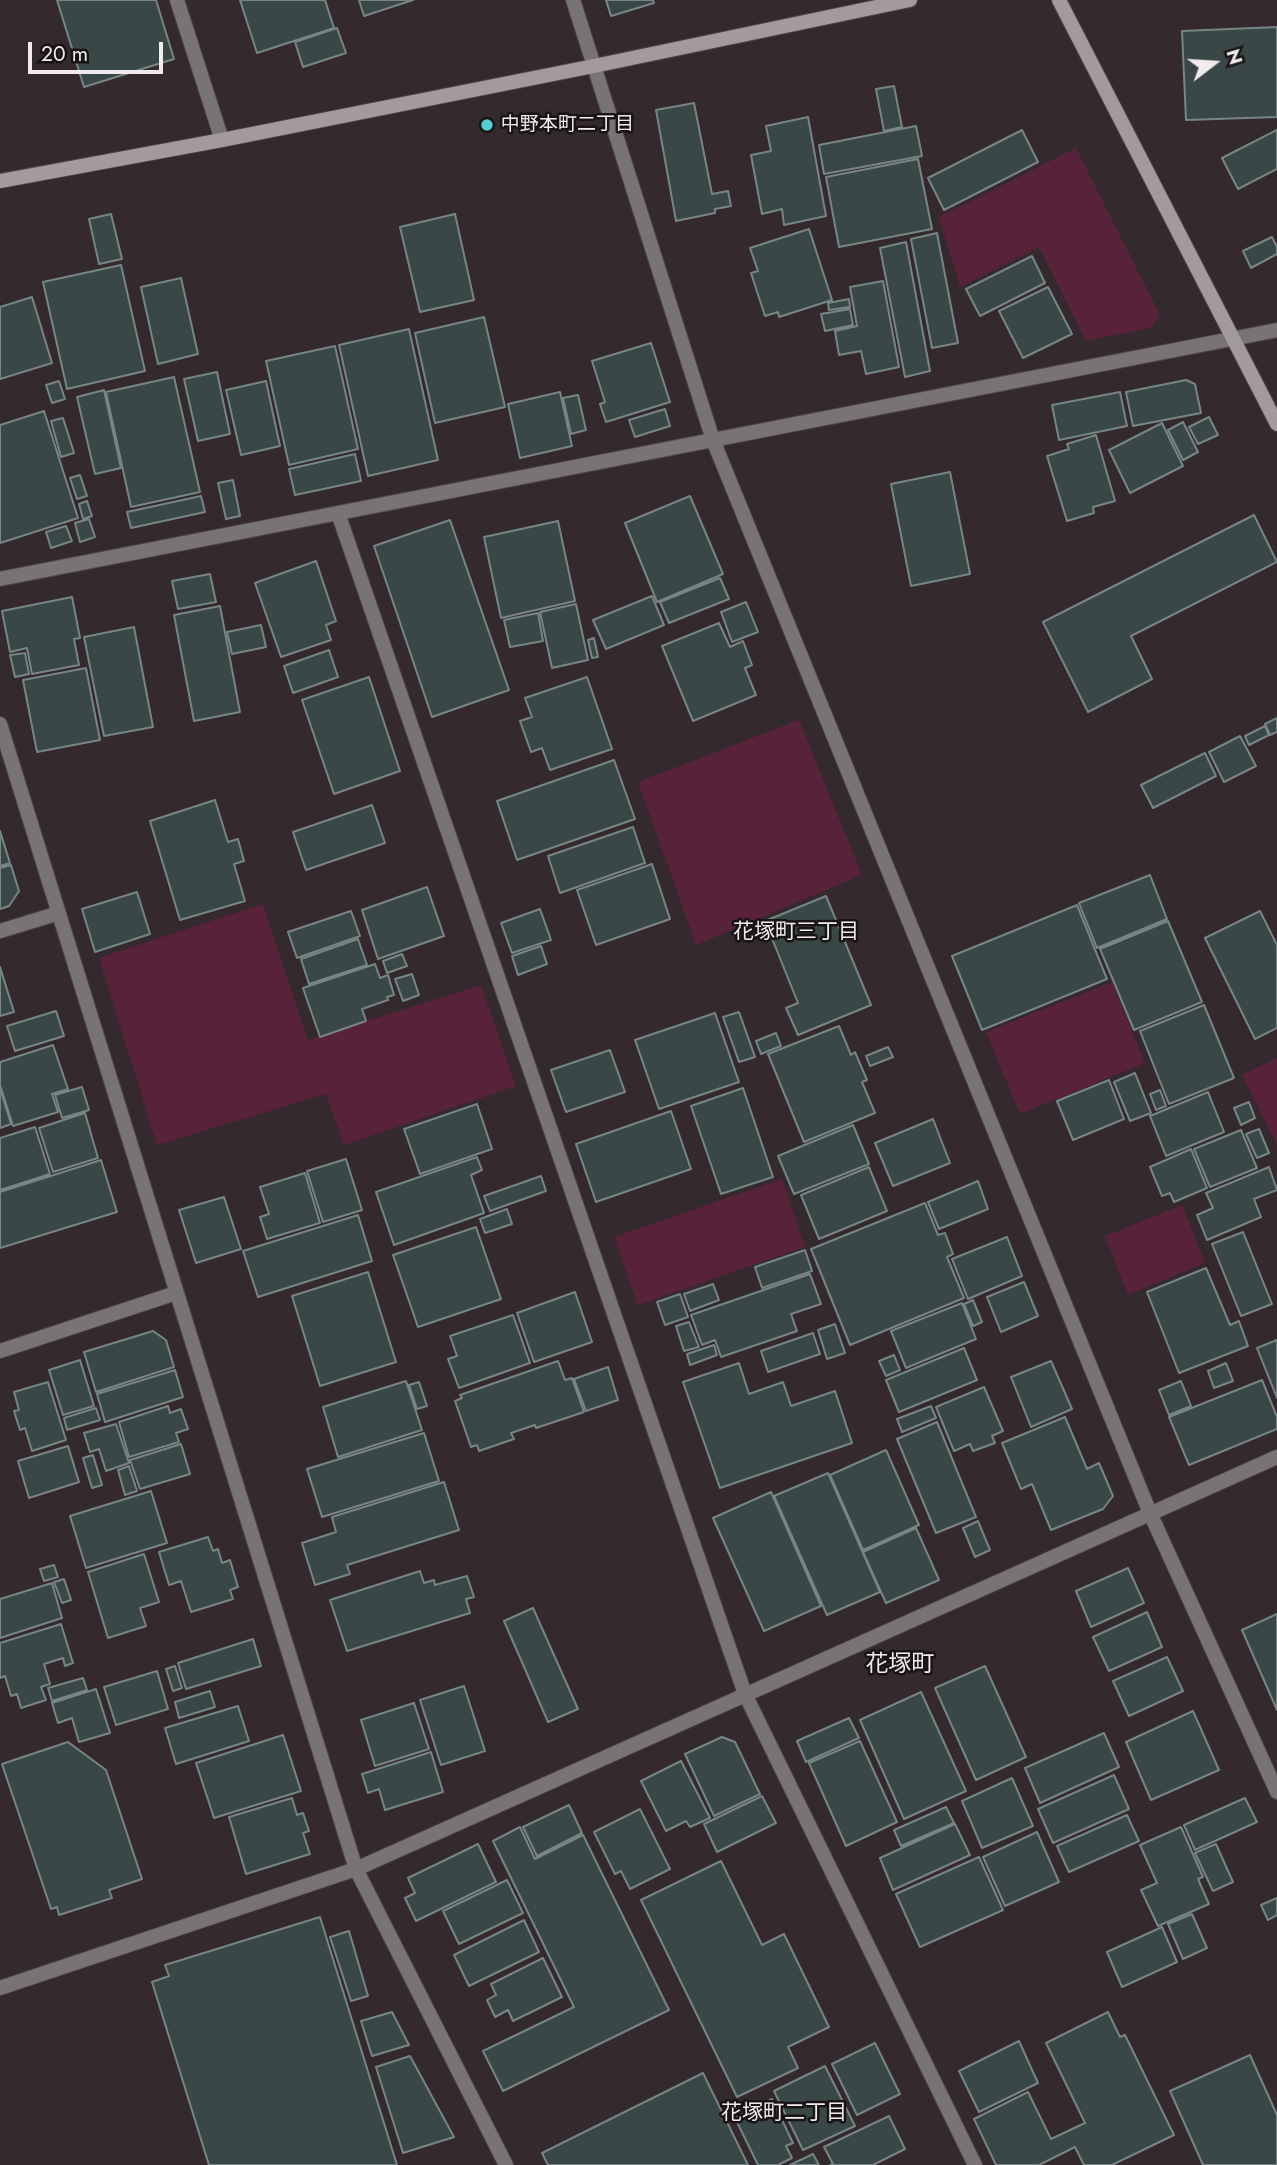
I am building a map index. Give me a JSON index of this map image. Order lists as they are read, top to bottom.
{
  "districts": ["花塚町三丁目", "花塚町", "花塚町二丁目"],
  "places": ["中野本町二丁目"],
  "scale_bar": "20 m",
  "north": "right"
}
